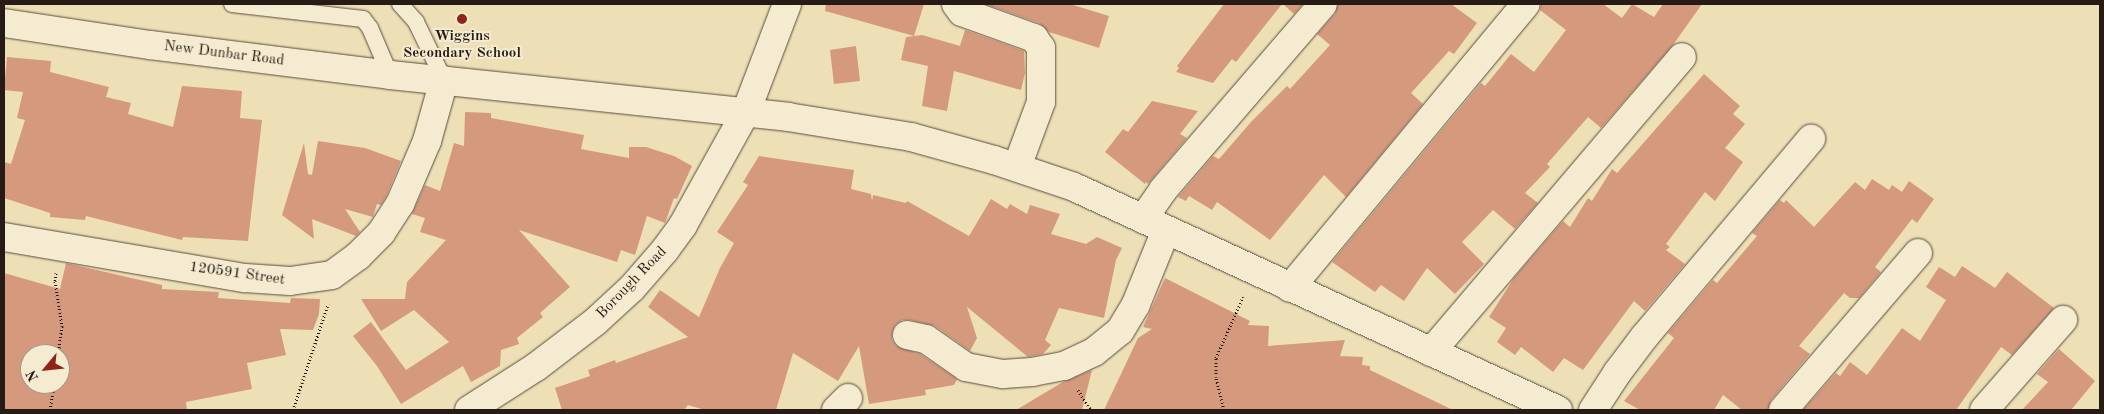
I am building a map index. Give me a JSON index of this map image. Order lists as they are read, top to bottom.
{
  "streets": {
    "street": ["New Dunbar Road", "120591 Street", "Borough Road"]
  },
  "crossings": [
    ["New Dunbar Road", "120591 Street"],
    ["New Dunbar Road", "Borough Road"]
  ],
  "places": ["Wiggins Secondary School"],
  "north": "bottom left"
}
